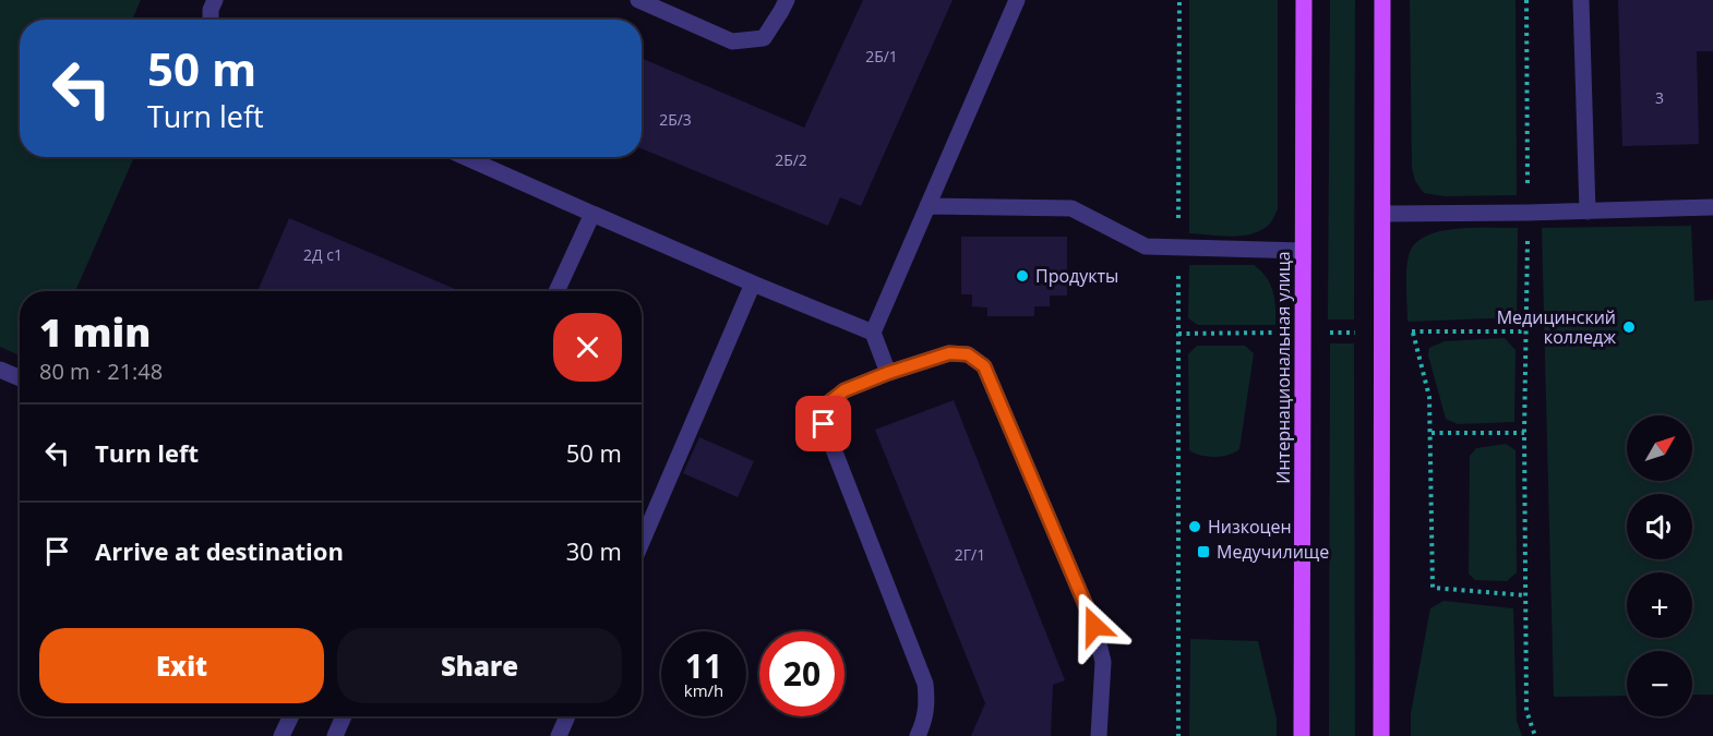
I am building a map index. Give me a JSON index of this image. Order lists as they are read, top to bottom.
{
  "streets": {
    "main road": ["Интернациональная улица"]
  },
  "places": {
    "other": ["Продукты", "Медицинский колледж", "Низкоцен"],
    "transit": ["Медучилище"]
  },
  "house_numbers": [
    "2Б/1",
    "3",
    "2Б/3",
    "2Б/2",
    "2Д с1",
    "2Г/1"
  ],
  "north": "top right",
  "page": {
    "turn": ["50 m", "Turn left"],
    "heading": ["1 min", "80 m · 21:48"],
    "list": [
      {
        "name": "Turn left",
        "value": "50 m"
      },
      {
        "name": "Arrive at destination",
        "value": "30 m"
      }
    ],
    "map_buttons": ["+", "−"],
    "buttons": ["Exit", "Share"],
    "speed": "11 km/h",
    "limit": "20"
  }
}
